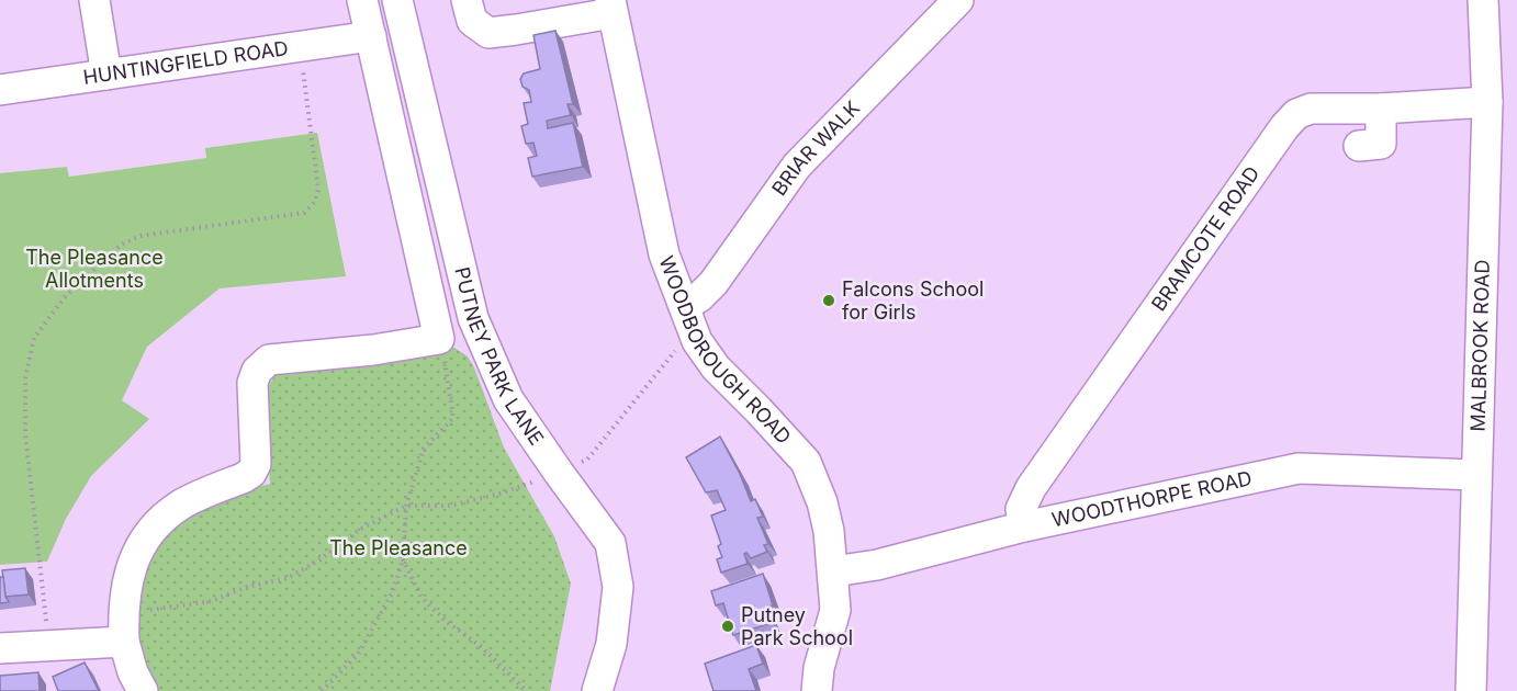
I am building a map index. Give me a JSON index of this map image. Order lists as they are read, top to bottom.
{
  "streets": {
    "street": [
      "HUNTINGFIELD ROAD",
      "BRIAR WALK",
      "BRAMCOTE ROAD",
      "MALBROOK ROAD",
      "WOODBOROUGH ROAD",
      "PUTNEY PARK LANE",
      "WOODTHORPE ROAD"
    ]
  },
  "crossings": [
    ["BRIAR WALK", "WOODBOROUGH ROAD"],
    ["BRAMCOTE ROAD", "MALBROOK ROAD"],
    ["BRAMCOTE ROAD", "WOODTHORPE ROAD"],
    ["MALBROOK ROAD", "WOODTHORPE ROAD"],
    ["WOODBOROUGH ROAD", "WOODTHORPE ROAD"]
  ],
  "parks": ["The Pleasance Allotments", "The Pleasance"],
  "places": ["Falcons School for Girls", "Putney Park School"]
}
